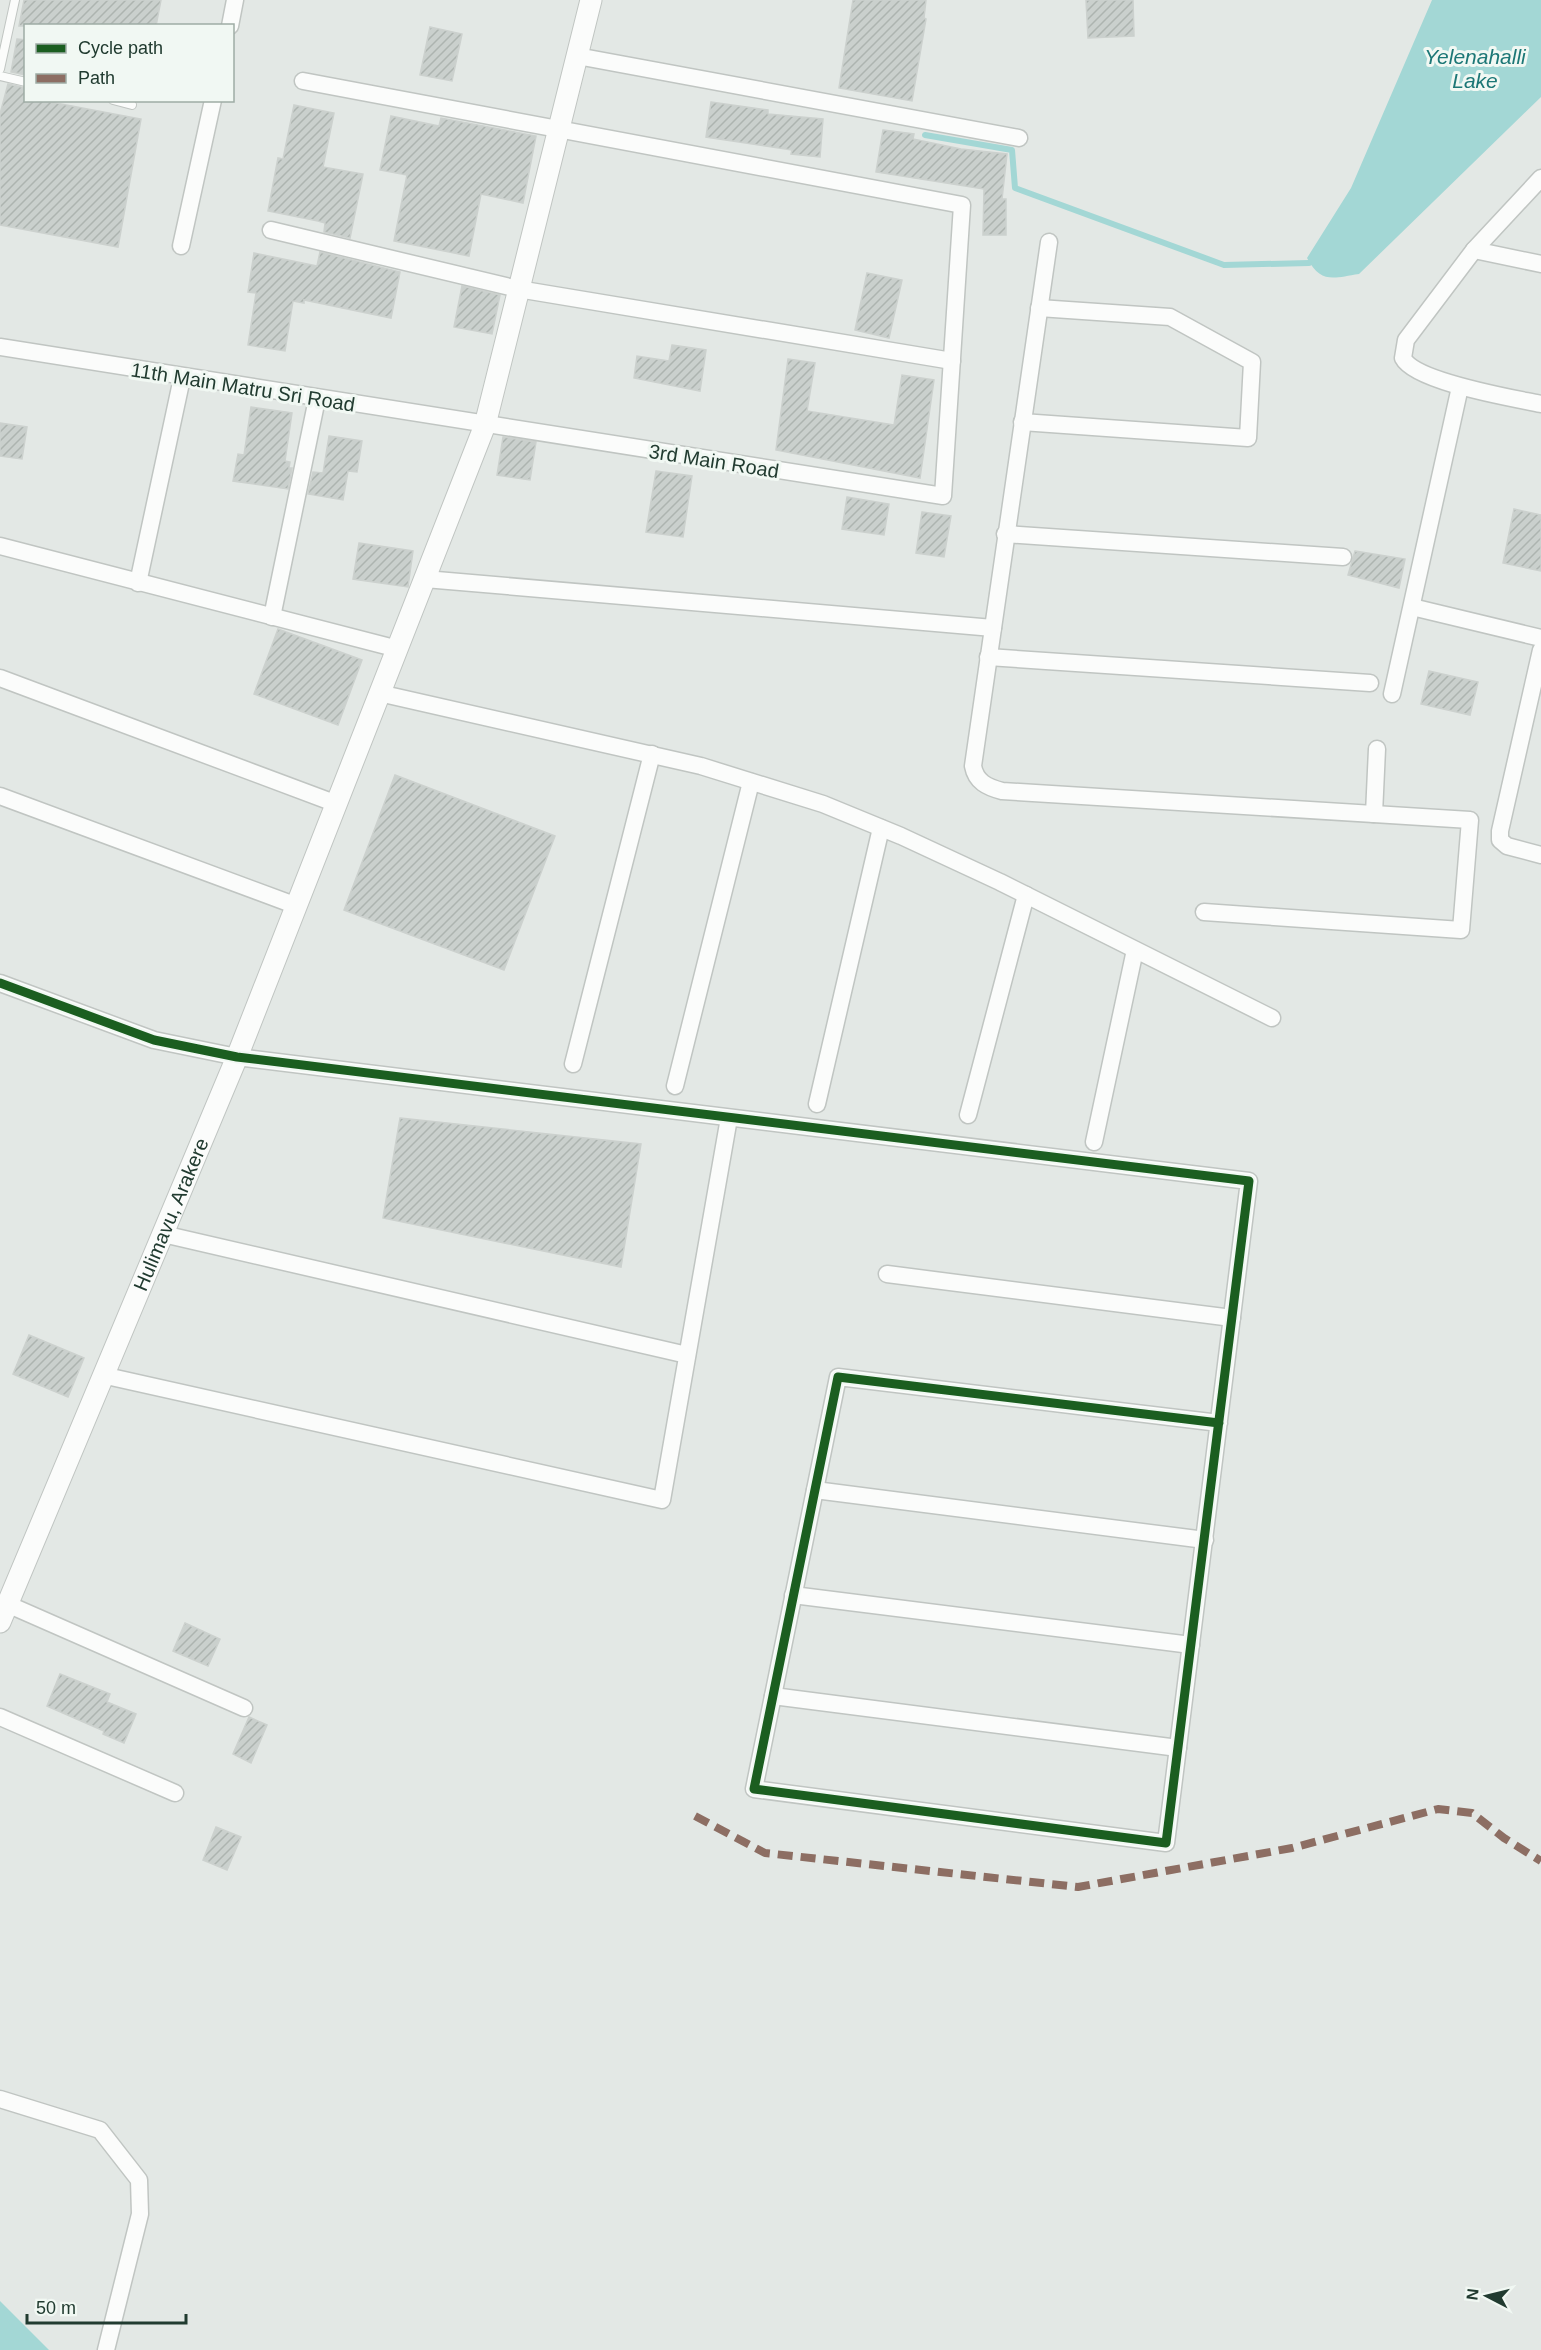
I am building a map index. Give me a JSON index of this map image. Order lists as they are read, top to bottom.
{
  "streets": {
    "street": ["11th Main Matru Sri Road", "3rd Main Road", "Hulimavu, Arakere"]
  },
  "crossings": [
    ["11th Main Matru Sri Road", "3rd Main Road"],
    ["11th Main Matru Sri Road", "Hulimavu, Arakere"],
    ["3rd Main Road", "Hulimavu, Arakere"]
  ],
  "water": ["Yelenahalli Lake"],
  "legend": ["Cycle path", "Path"],
  "scale_bar": "50 m",
  "north": "left"
}
